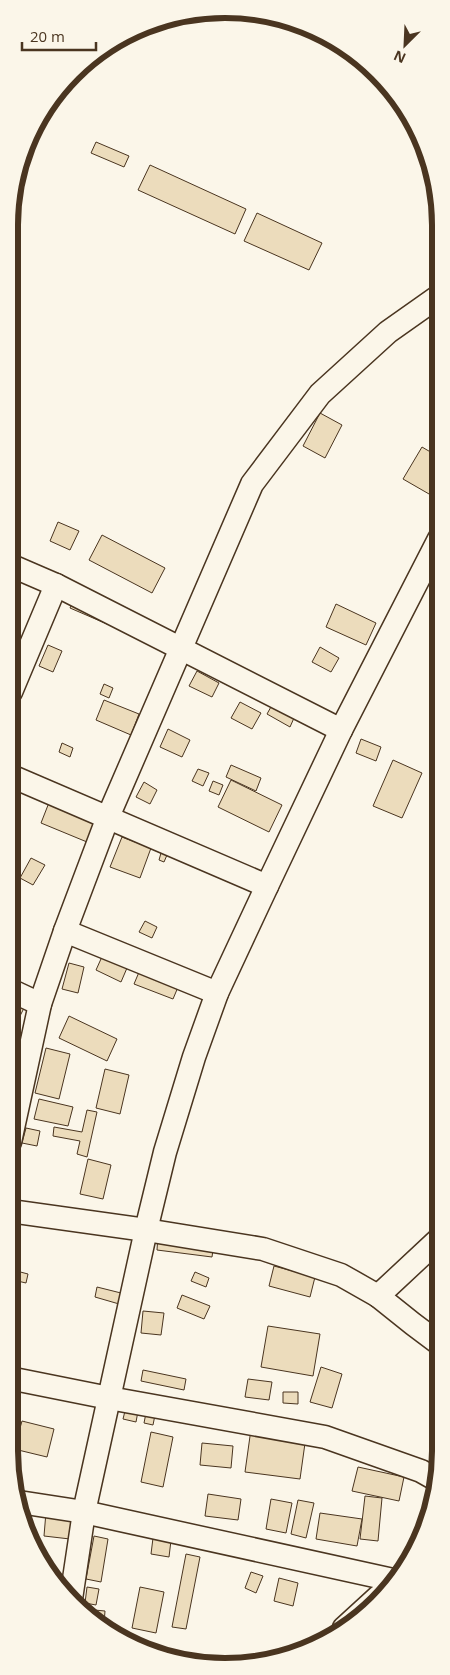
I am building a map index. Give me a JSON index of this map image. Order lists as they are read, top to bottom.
{
  "scale_bar": "20 m",
  "north": "bottom left"
}
